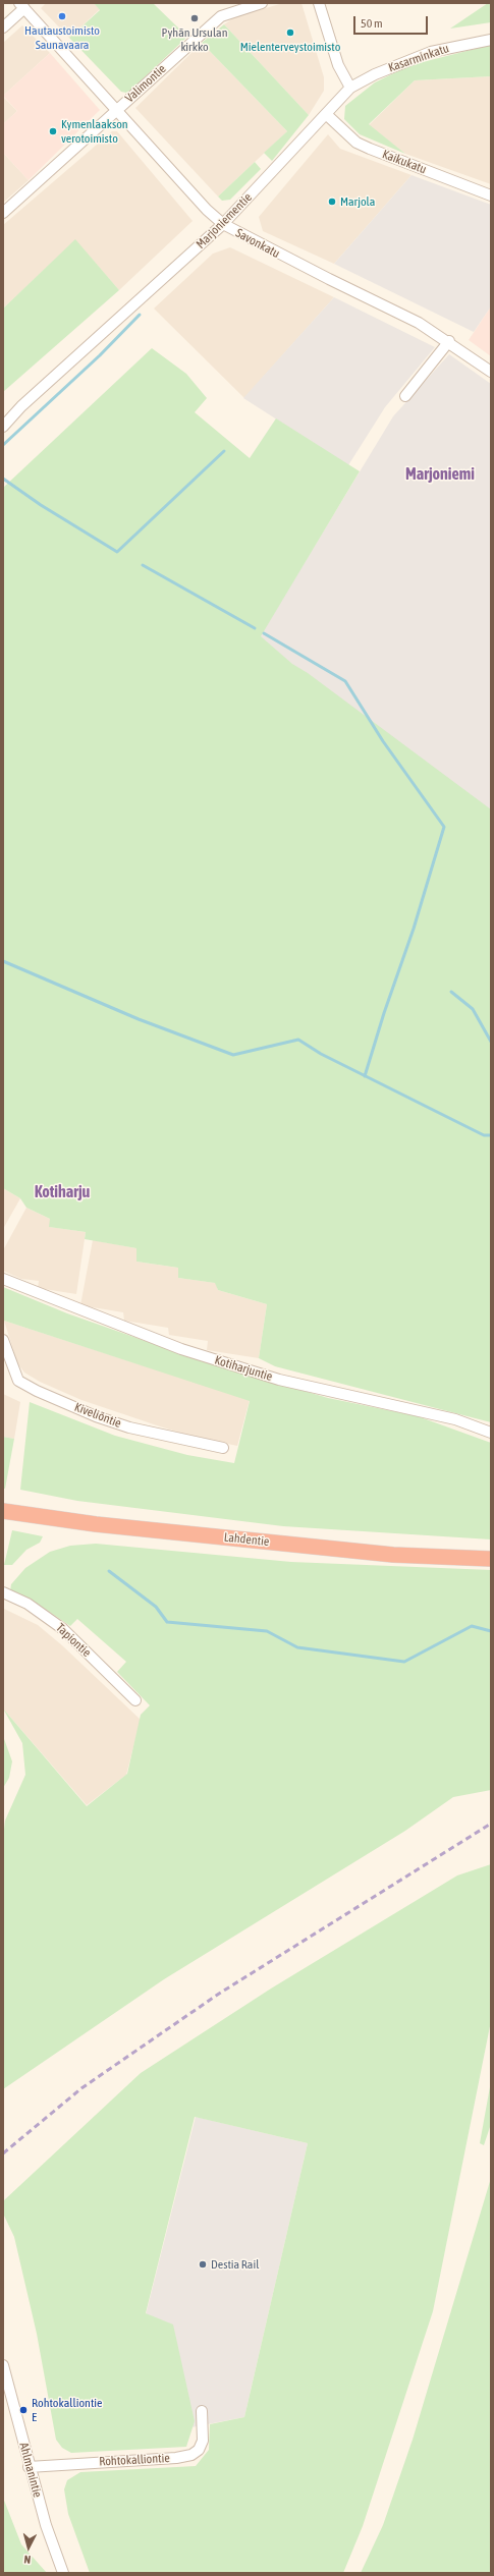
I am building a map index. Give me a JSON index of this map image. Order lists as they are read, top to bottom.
{
  "streets": {
    "highway": ["Lahdentie"],
    "street": [
      "Kasarminkatu",
      "Valimontie",
      "Kaikukatu",
      "Marjoniementie",
      "Savonkatu",
      "Kotiharjuntie",
      "Kiveliöntie",
      "Tapiontie",
      "Rohtokalliontie",
      "Ahlmanintie"
    ]
  },
  "crossings": [
    ["Kasarminkatu", "Marjoniementie"],
    ["Valimontie", "Savonkatu"],
    ["Kaikukatu", "Marjoniementie"],
    ["Marjoniementie", "Savonkatu"],
    ["Rohtokalliontie", "Ahlmanintie"]
  ],
  "districts": ["Marjoniemi", "Kotiharju"],
  "places": [
    "Hautaustoimisto Saunavaara",
    "Pyhän Ursulan kirkko",
    "Mielenterveystoimisto",
    "Kymenlaakson verotoimisto",
    "Marjola",
    "Destia Rail",
    "Rohtokalliontie E"
  ],
  "scale_bar": "50 m",
  "north": "bottom"
}
